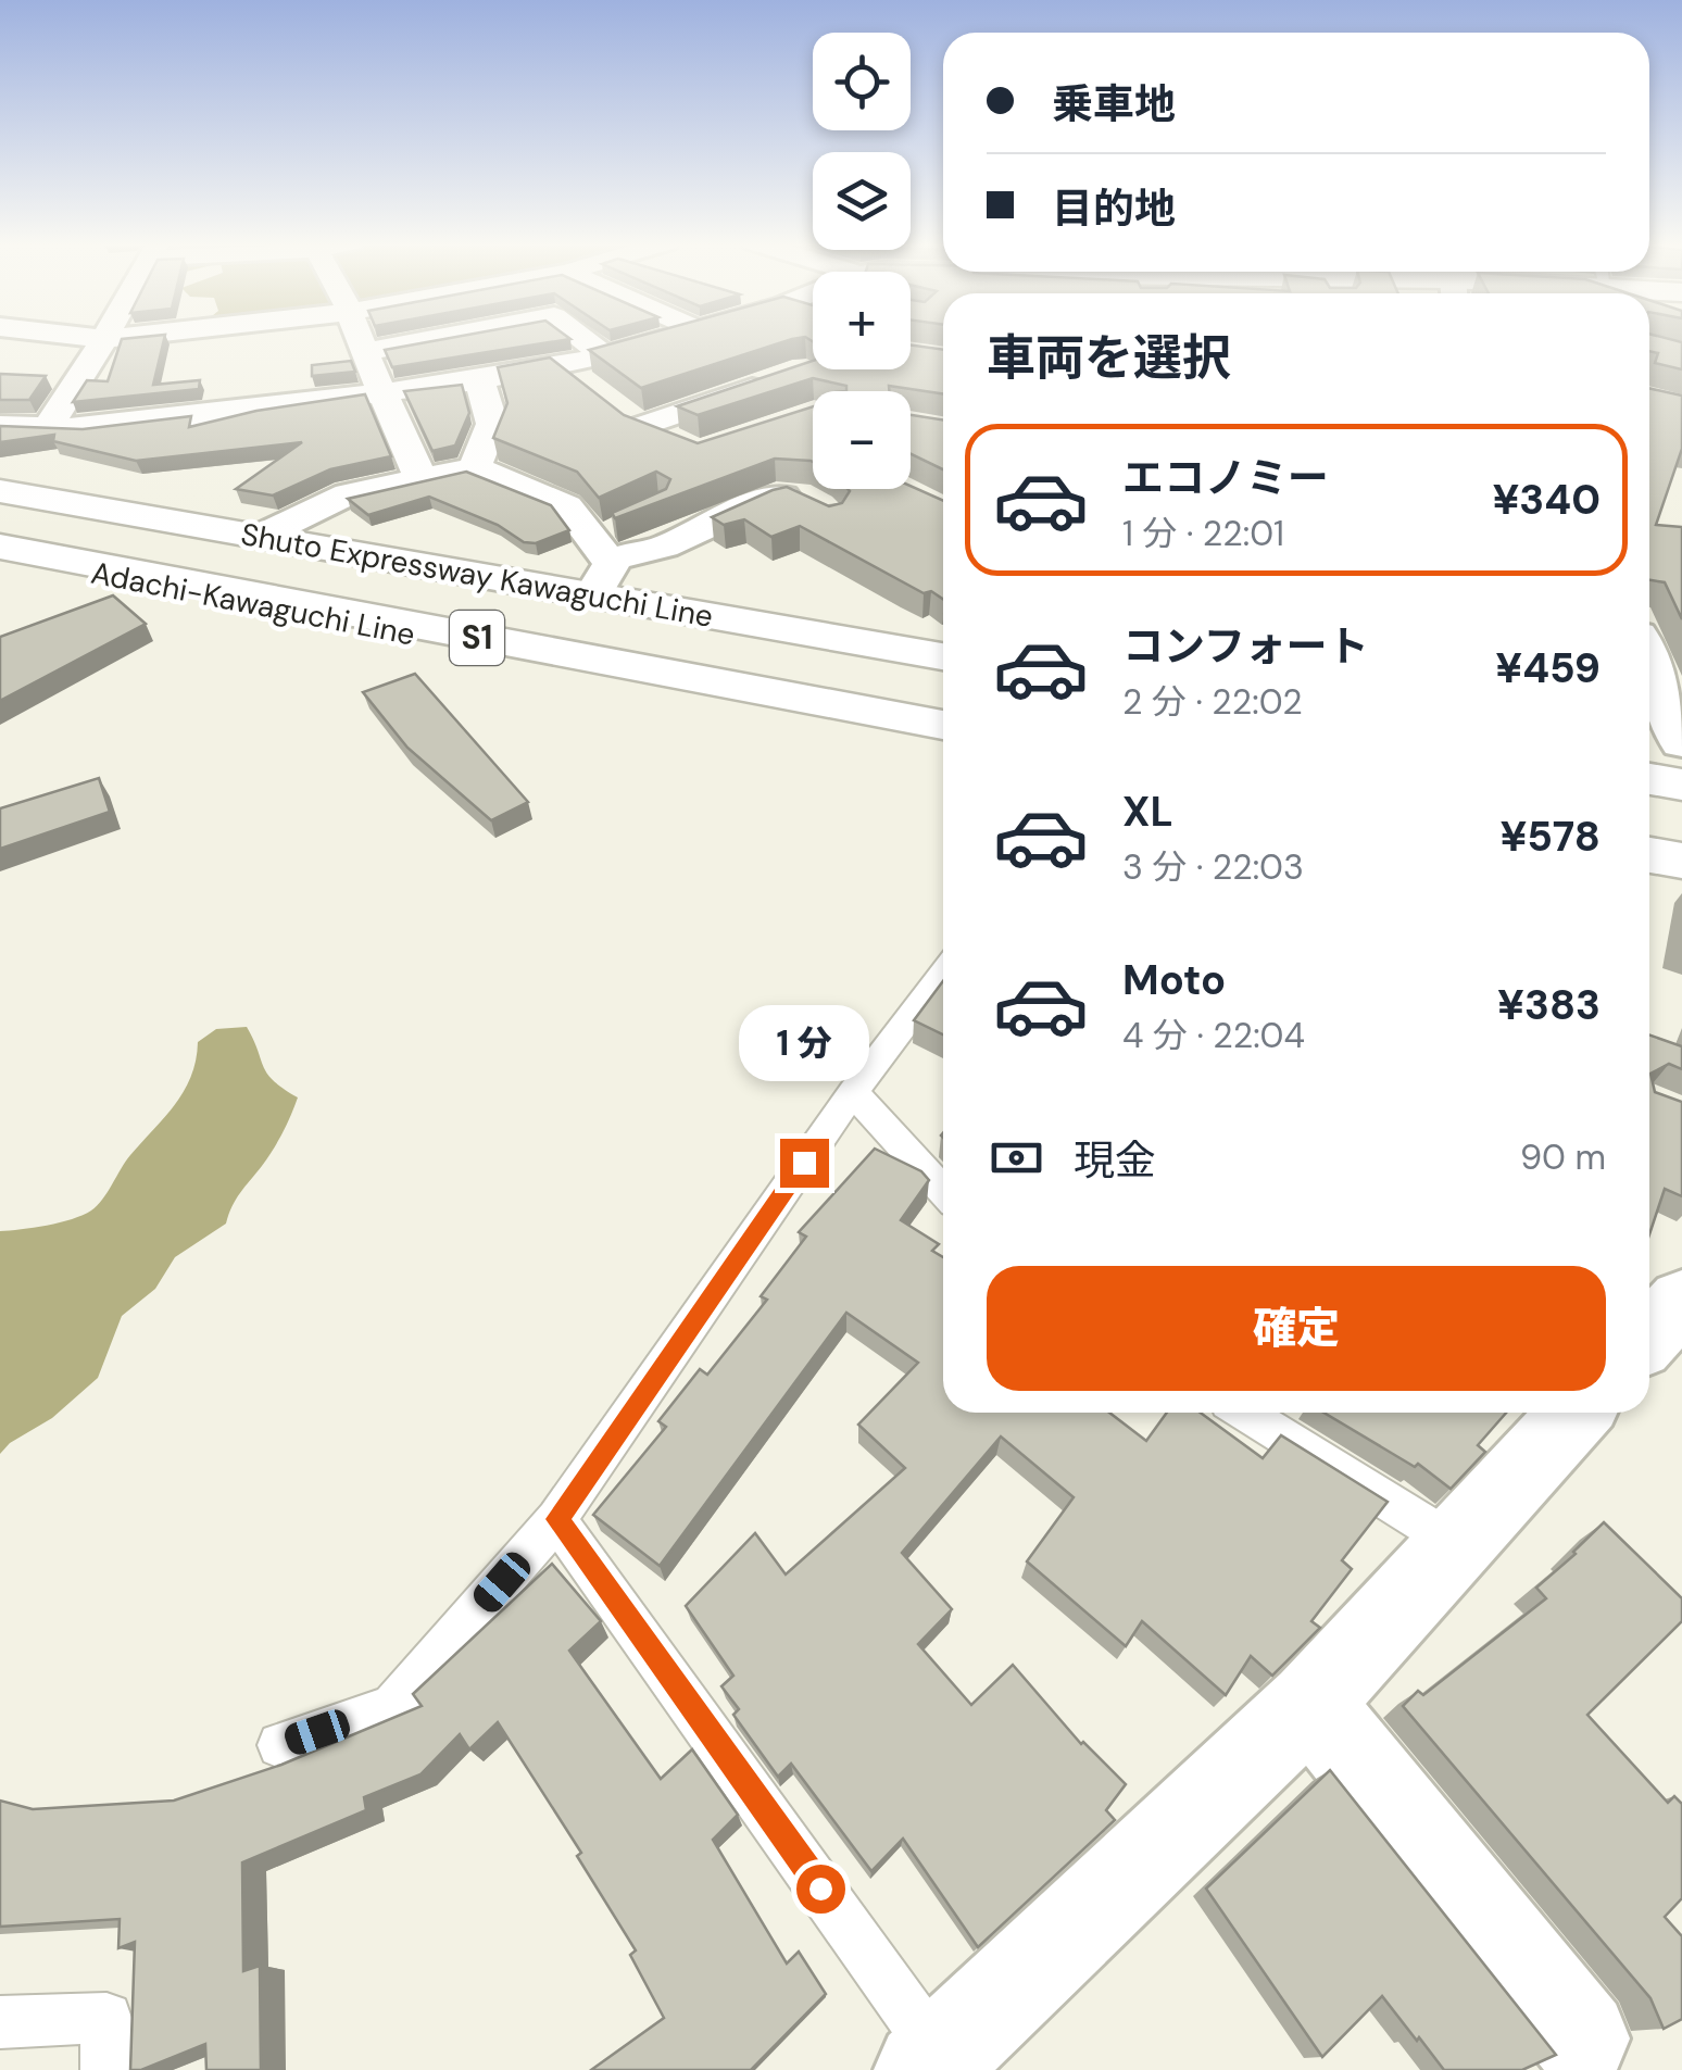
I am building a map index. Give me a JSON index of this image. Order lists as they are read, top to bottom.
{
  "streets": {
    "main road": ["Shuto Expressway Kawaguchi Line", "Adachi-Kawaguchi Line", "S1"]
  },
  "crossings": [
    ["Shuto Expressway Kawaguchi Line", "Adachi-Kawaguchi Line"]
  ],
  "page": {
    "map_buttons": ["+", "−"],
    "banner": ["乗車地", "目的地"],
    "heading": "車両を選択",
    "list": [
      {
        "name": "エコノミー",
        "note": "1 分 · 22:01",
        "value": "¥340"
      },
      {
        "name": "コンフォート",
        "note": "2 分 · 22:02",
        "value": "¥459"
      },
      {
        "name": "XL",
        "note": "3 分 · 22:03",
        "value": "¥578"
      },
      {
        "name": "Moto",
        "note": "4 分 · 22:04",
        "value": "¥383"
      }
    ],
    "bubble": "1 分",
    "pay": ["現金", "90 m"],
    "buttons": "確定"
  }
}
